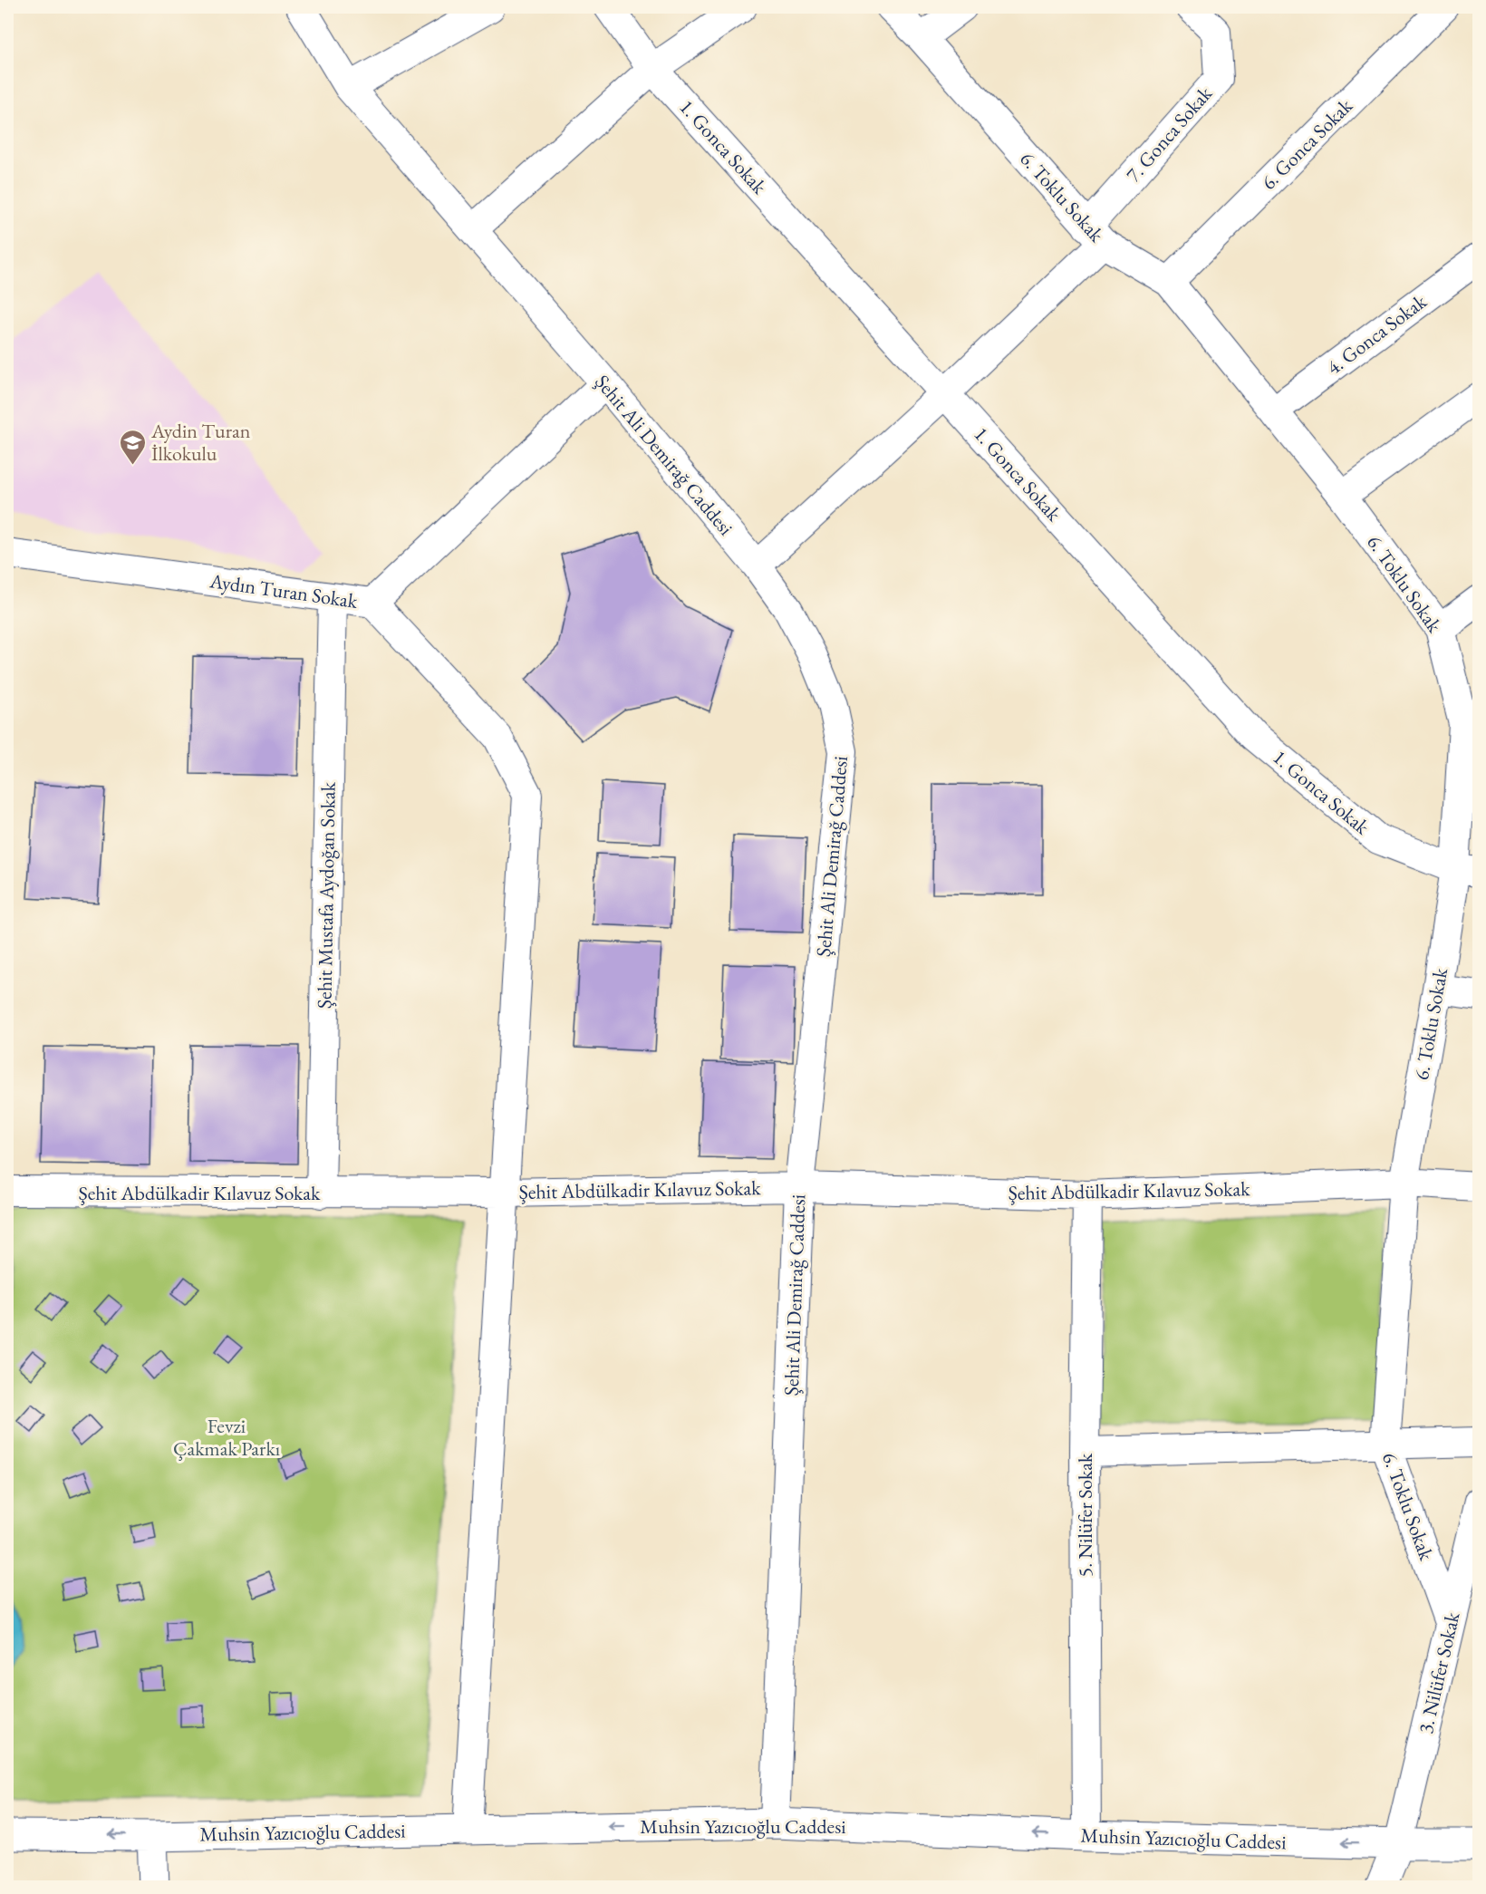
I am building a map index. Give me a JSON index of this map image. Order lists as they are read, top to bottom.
{
  "streets": {
    "street": [
      "7. Gonca Sokak",
      "6. Gonca Sokak",
      "1. Gonca Sokak",
      "6. Toklu Sokak",
      "4. Gonca Sokak",
      "Şehit Ali Demirağ Caddesi",
      "Aydın Turan Sokak",
      "Şehit Mustafa Aydoğan Sokak",
      "Şehit Abdülkadir Kılavuz Sokak",
      "5. Nilüfer Sokak",
      "3. Nilüfer Sokak",
      "Muhsin Yazıcıoğlu Caddesi"
    ]
  },
  "crossings": [
    ["7. Gonca Sokak", "1. Gonca Sokak"],
    ["7. Gonca Sokak", "6. Toklu Sokak"],
    ["7. Gonca Sokak", "Şehit Ali Demirağ Caddesi"],
    ["6. Gonca Sokak", "6. Toklu Sokak"],
    ["1. Gonca Sokak", "6. Toklu Sokak"],
    ["6. Toklu Sokak", "4. Gonca Sokak"],
    ["6. Toklu Sokak", "Şehit Abdülkadir Kılavuz Sokak"],
    ["6. Toklu Sokak", "3. Nilüfer Sokak"],
    ["Şehit Ali Demirağ Caddesi", "Aydın Turan Sokak"],
    ["Şehit Ali Demirağ Caddesi", "Şehit Abdülkadir Kılavuz Sokak"],
    ["Şehit Ali Demirağ Caddesi", "Muhsin Yazıcıoğlu Caddesi"],
    ["Aydın Turan Sokak", "Şehit Mustafa Aydoğan Sokak"],
    ["Şehit Mustafa Aydoğan Sokak", "Şehit Abdülkadir Kılavuz Sokak"],
    ["Şehit Abdülkadir Kılavuz Sokak", "5. Nilüfer Sokak"],
    ["5. Nilüfer Sokak", "Muhsin Yazıcıoğlu Caddesi"],
    ["3. Nilüfer Sokak", "Muhsin Yazıcıoğlu Caddesi"]
  ],
  "one_way": ["Muhsin Yazıcıoğlu Caddesi"],
  "parks": ["Fevzi Çakmak Parkı"],
  "places": {
    "school or university": ["Aydin Turan İlkokulu"]
  }
}
